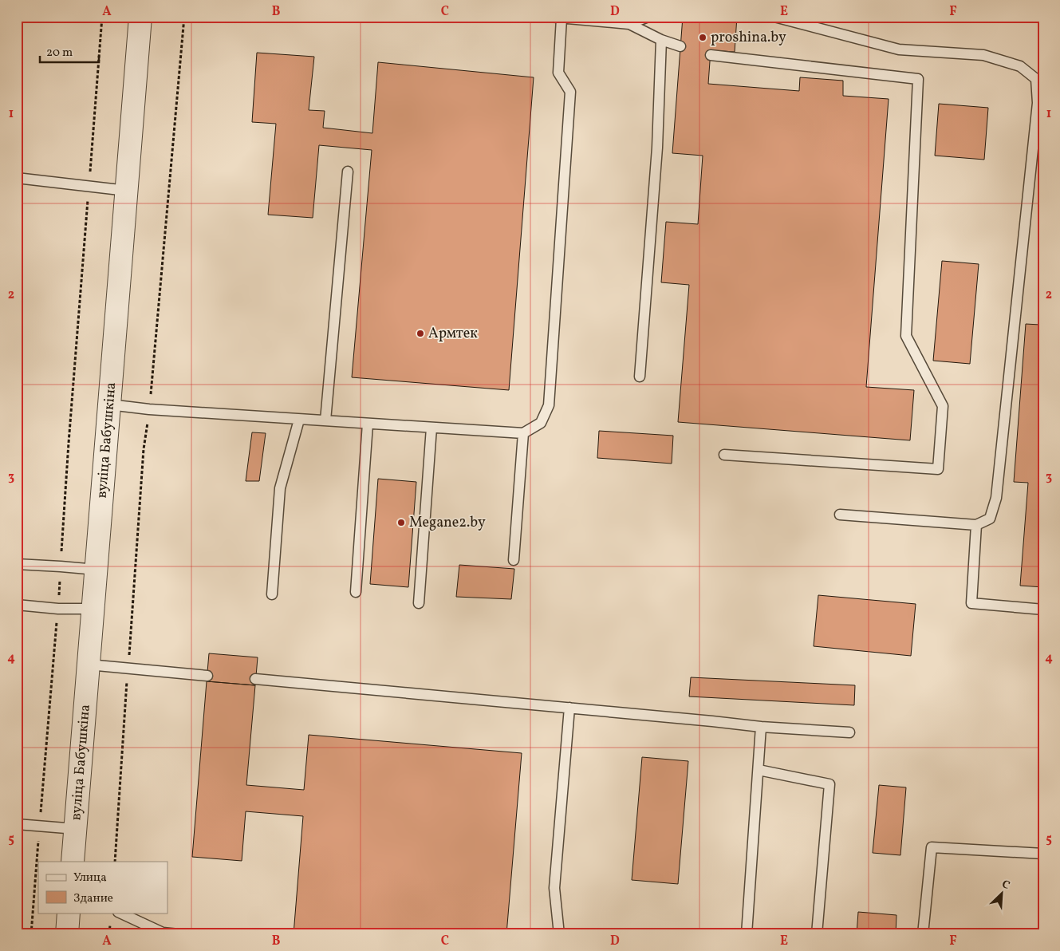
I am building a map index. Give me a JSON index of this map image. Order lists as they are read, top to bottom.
{
  "streets": {
    "street": ["вуліца Бабушкіна"]
  },
  "places": ["proshina.by", "Армтек", "Megane2.by"],
  "legend": ["Улица", "Здание"],
  "scale_bar": "20 m",
  "north": "top right",
  "grid": {
    "columns": [
      "A",
      "B",
      "C",
      "D",
      "E",
      "F"
    ],
    "rows": [
      "1",
      "2",
      "3",
      "4",
      "5"
    ]
  }
}
